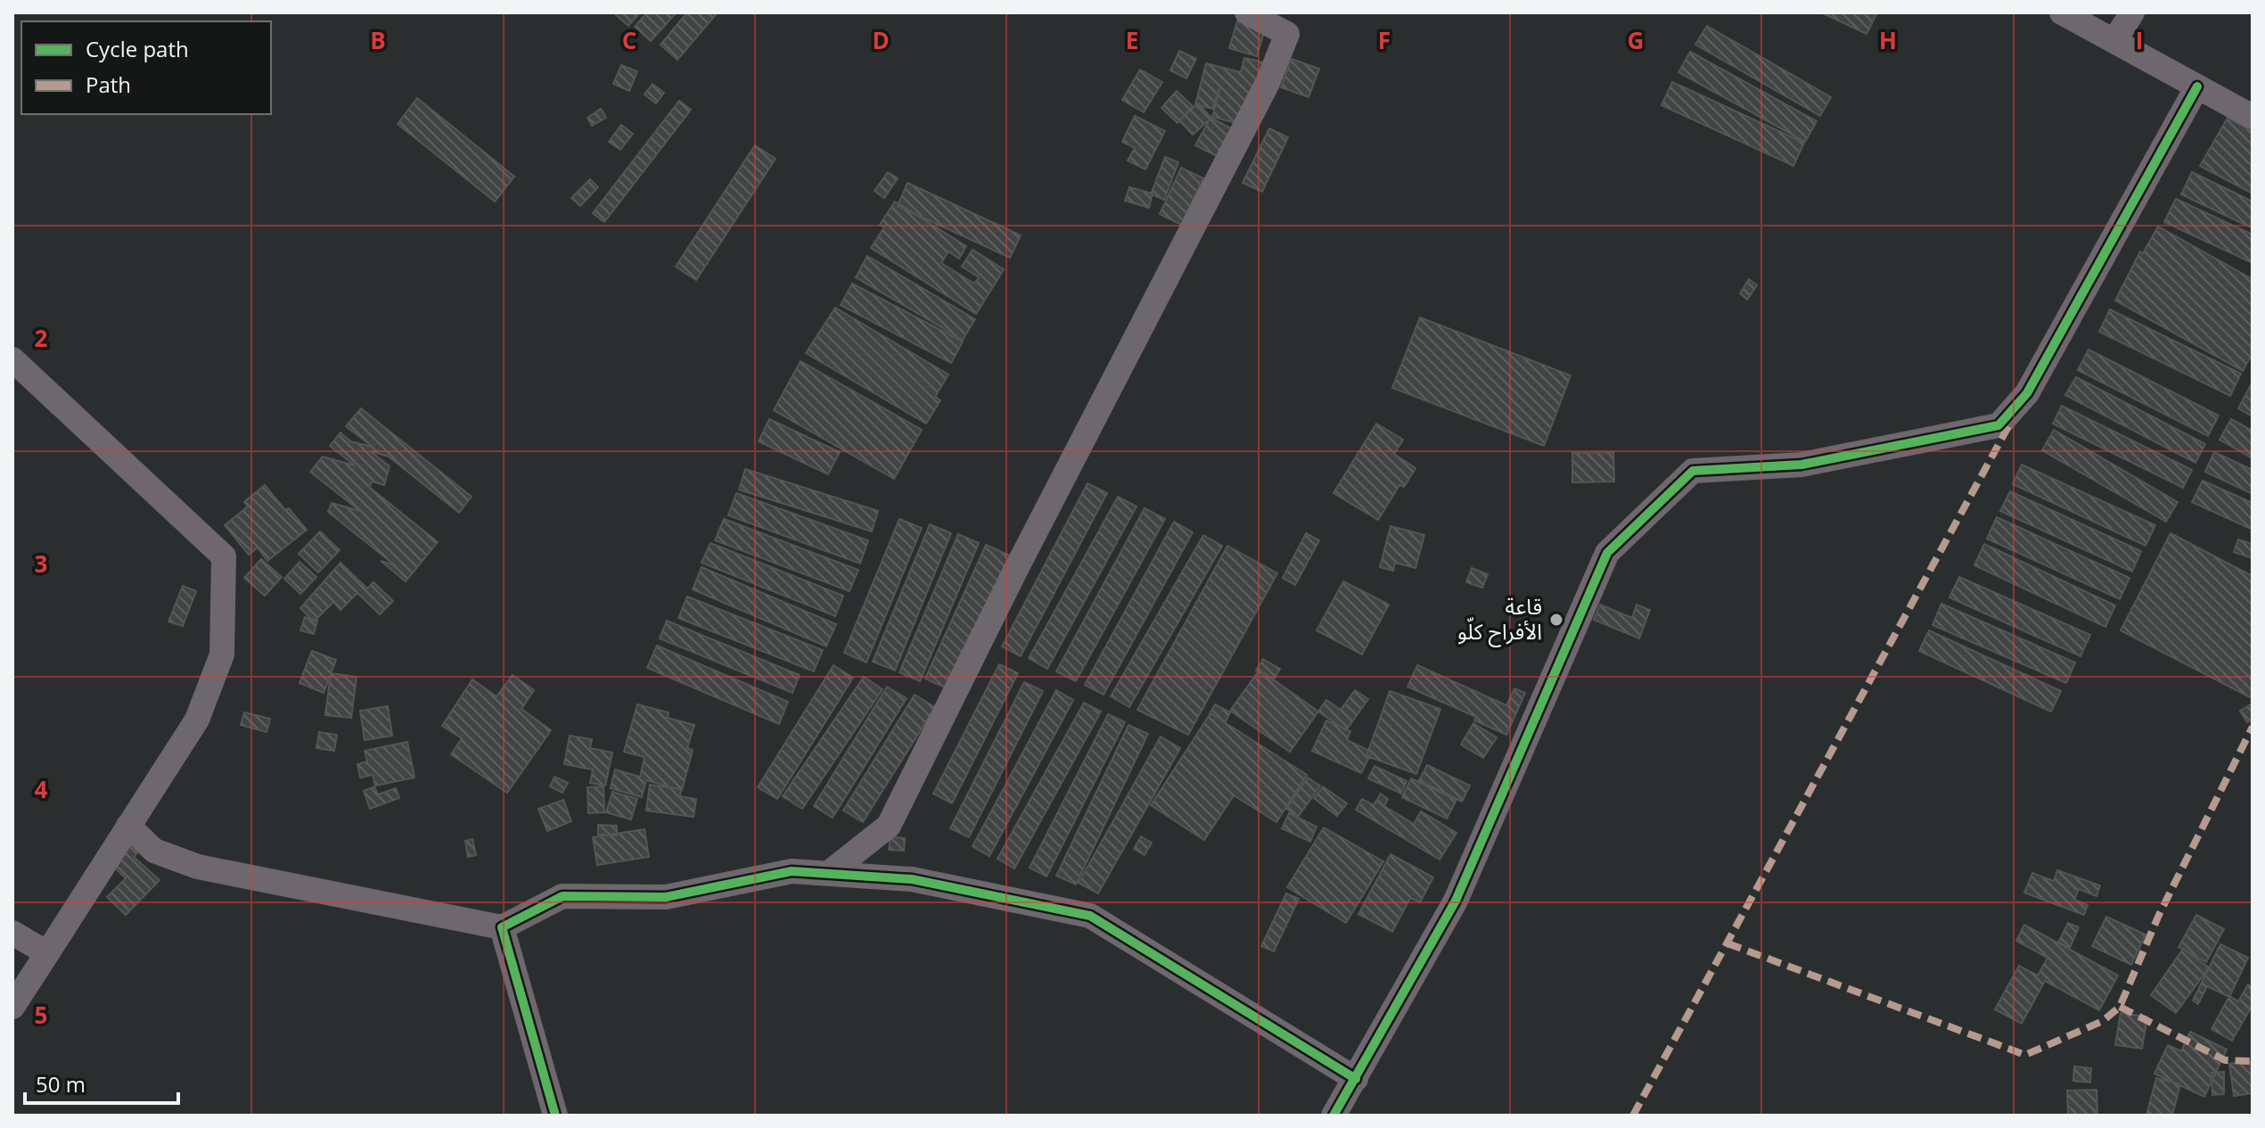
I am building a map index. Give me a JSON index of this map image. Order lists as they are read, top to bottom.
{
  "places": ["قاعة الأفراح كلّو"],
  "legend": ["Cycle path", "Path"],
  "scale_bar": "50 m",
  "grid": {
    "columns": [
      "B",
      "C",
      "D",
      "E",
      "F",
      "G",
      "H",
      "I"
    ],
    "rows": [
      "2",
      "3",
      "4",
      "5"
    ]
  }
}
